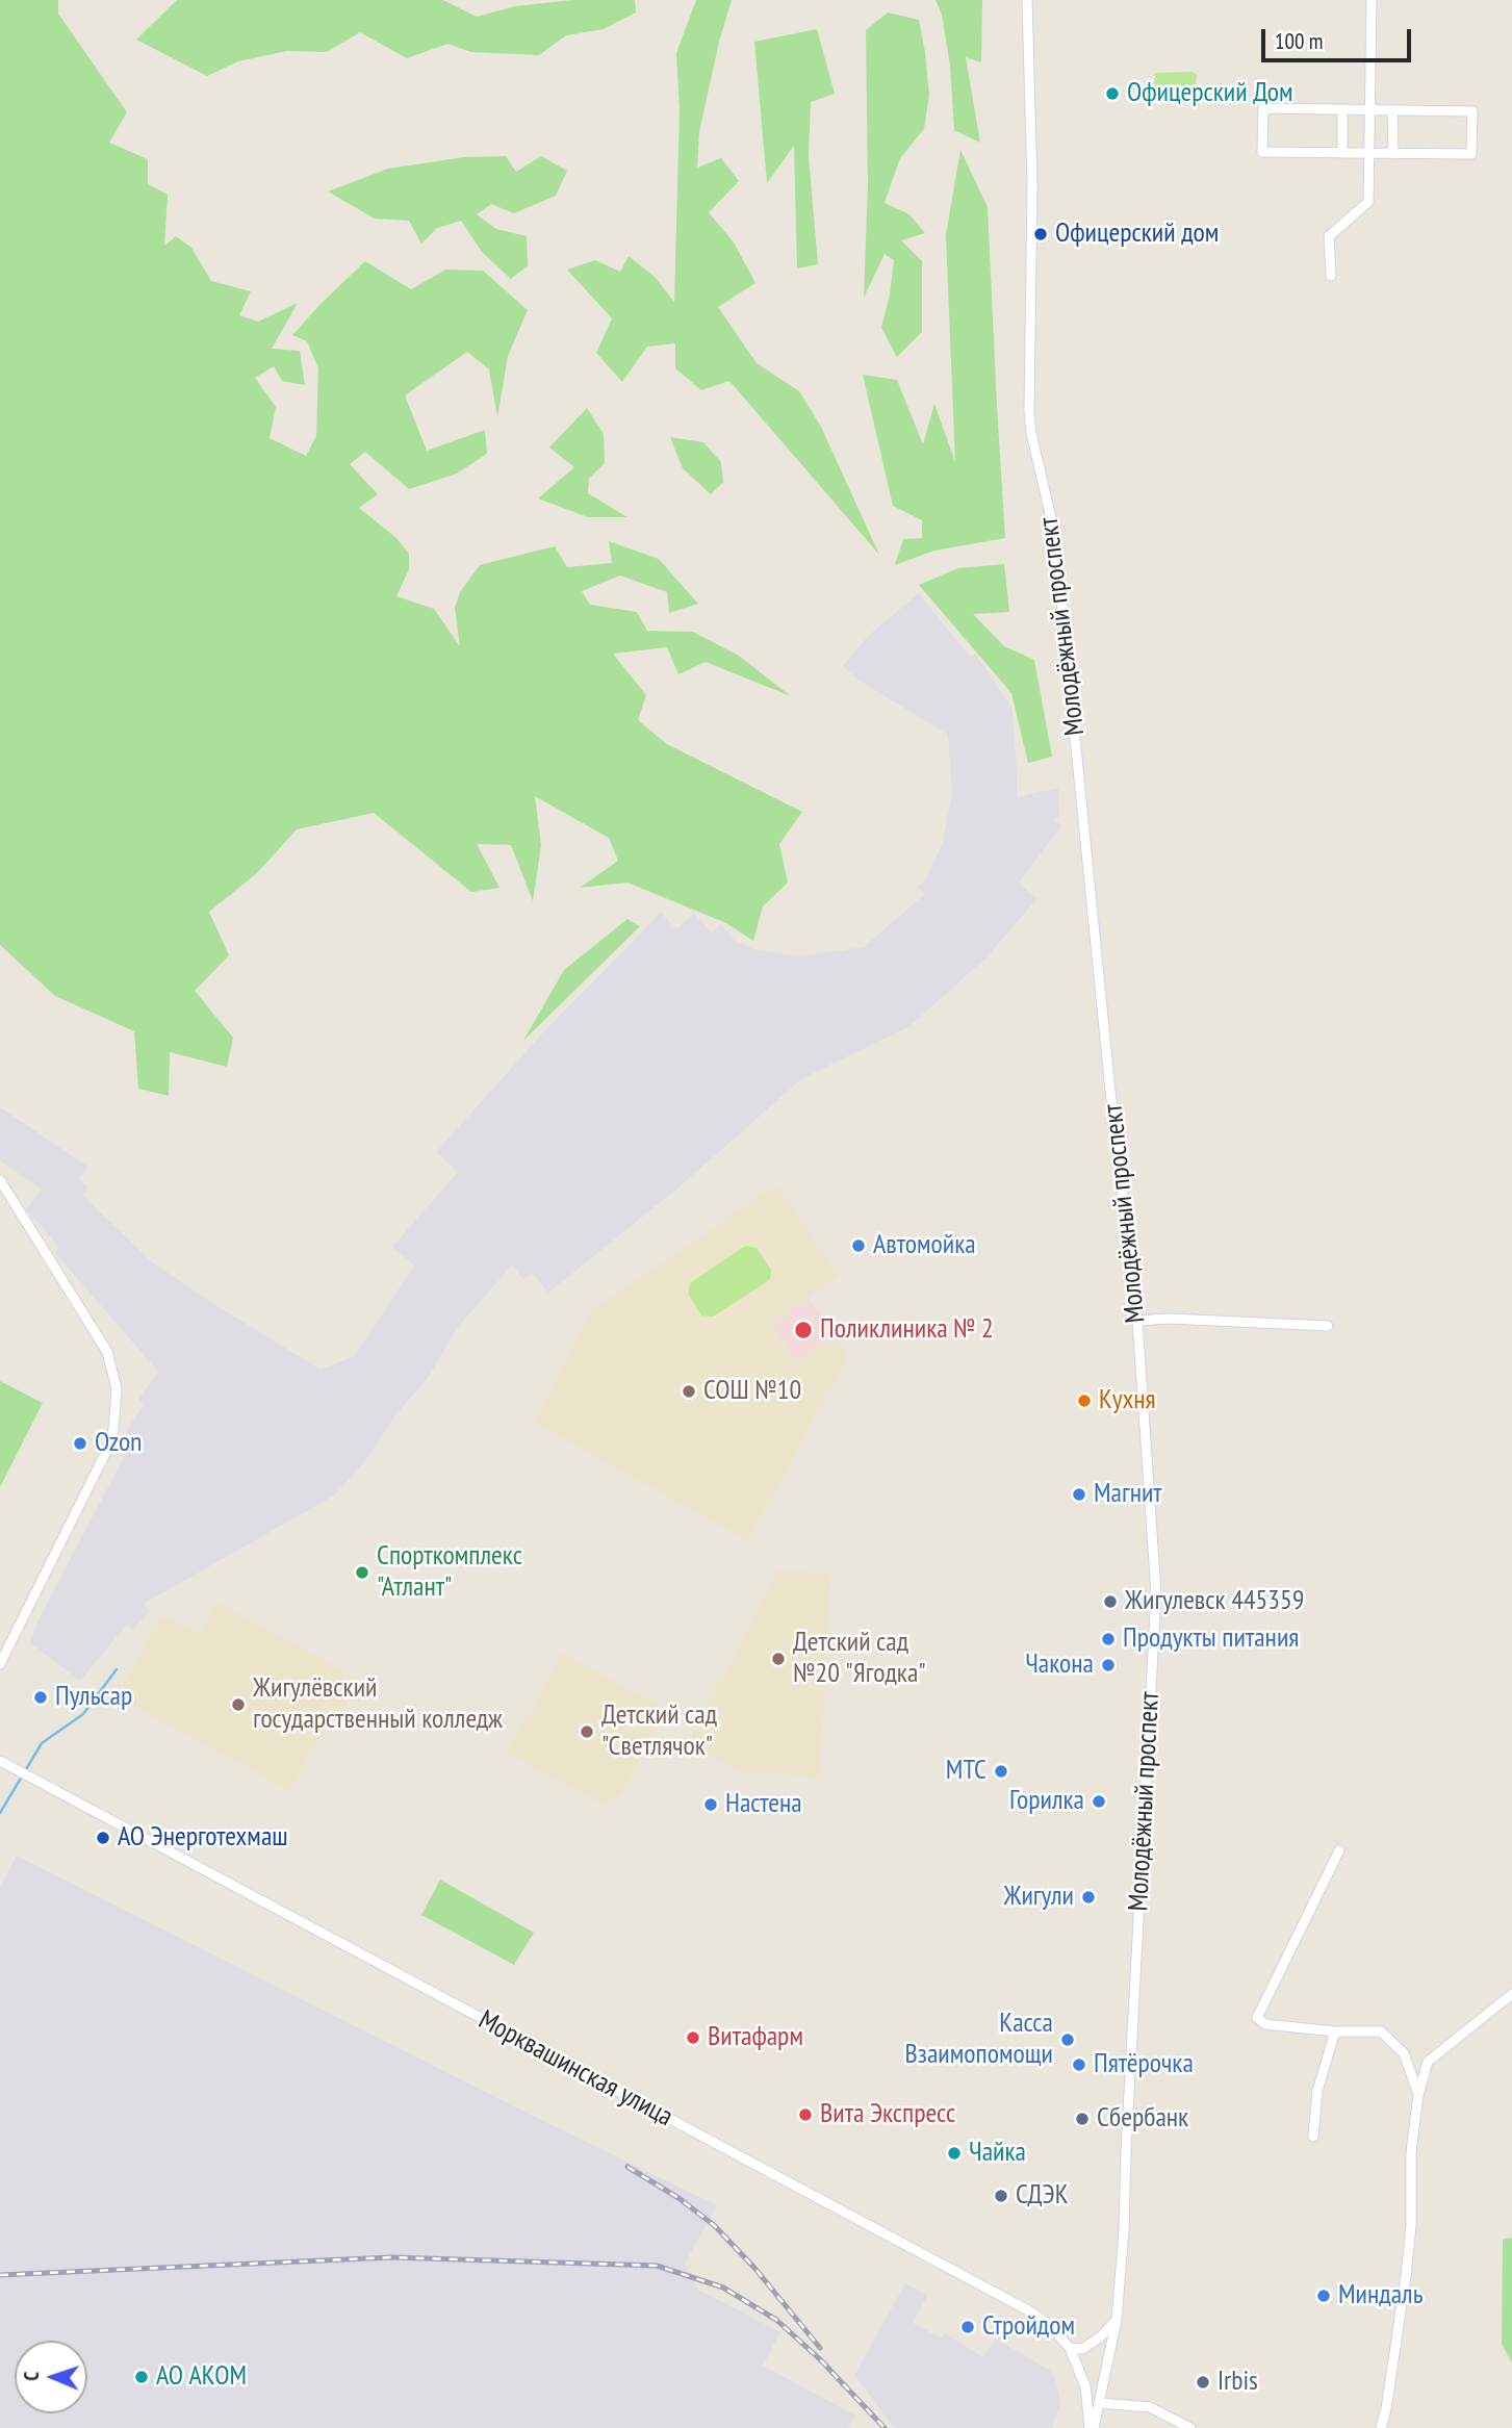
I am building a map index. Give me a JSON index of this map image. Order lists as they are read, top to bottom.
{
  "streets": {
    "street": ["Молодёжный проспект", "Морквашинская улица"]
  },
  "crossings": [
    ["Молодёжный проспект", "Морквашинская улица"]
  ],
  "places": [
    "Офицерский Дом",
    "Офицерский дом",
    "Автомойка",
    "Поликлиника № 2",
    "СОШ №10",
    "Кухня",
    "Ozon",
    "Магнит",
    "Спорткомплекс \"Атлант\"",
    "Жигулевск 445359",
    "Продукты питания",
    "Детский сад №20 \"Ягодка\"",
    "Чакона",
    "Пульсар",
    "Жигулёвский государственный колледж",
    "Детский сад \"Светлячок\"",
    "МТС",
    "Горилка",
    "Настена",
    "АО Энерготехмаш",
    "Жигули",
    "Витафарм",
    "Касса Взаимопомощи",
    "Пятёрочка",
    "Вита Экспресс",
    "Сбербанк",
    "Чайка",
    "СДЭК",
    "Миндаль",
    "Стройдом",
    "АО АКОМ",
    "Irbis"
  ],
  "scale_bar": "100 m",
  "north": "left"
}
